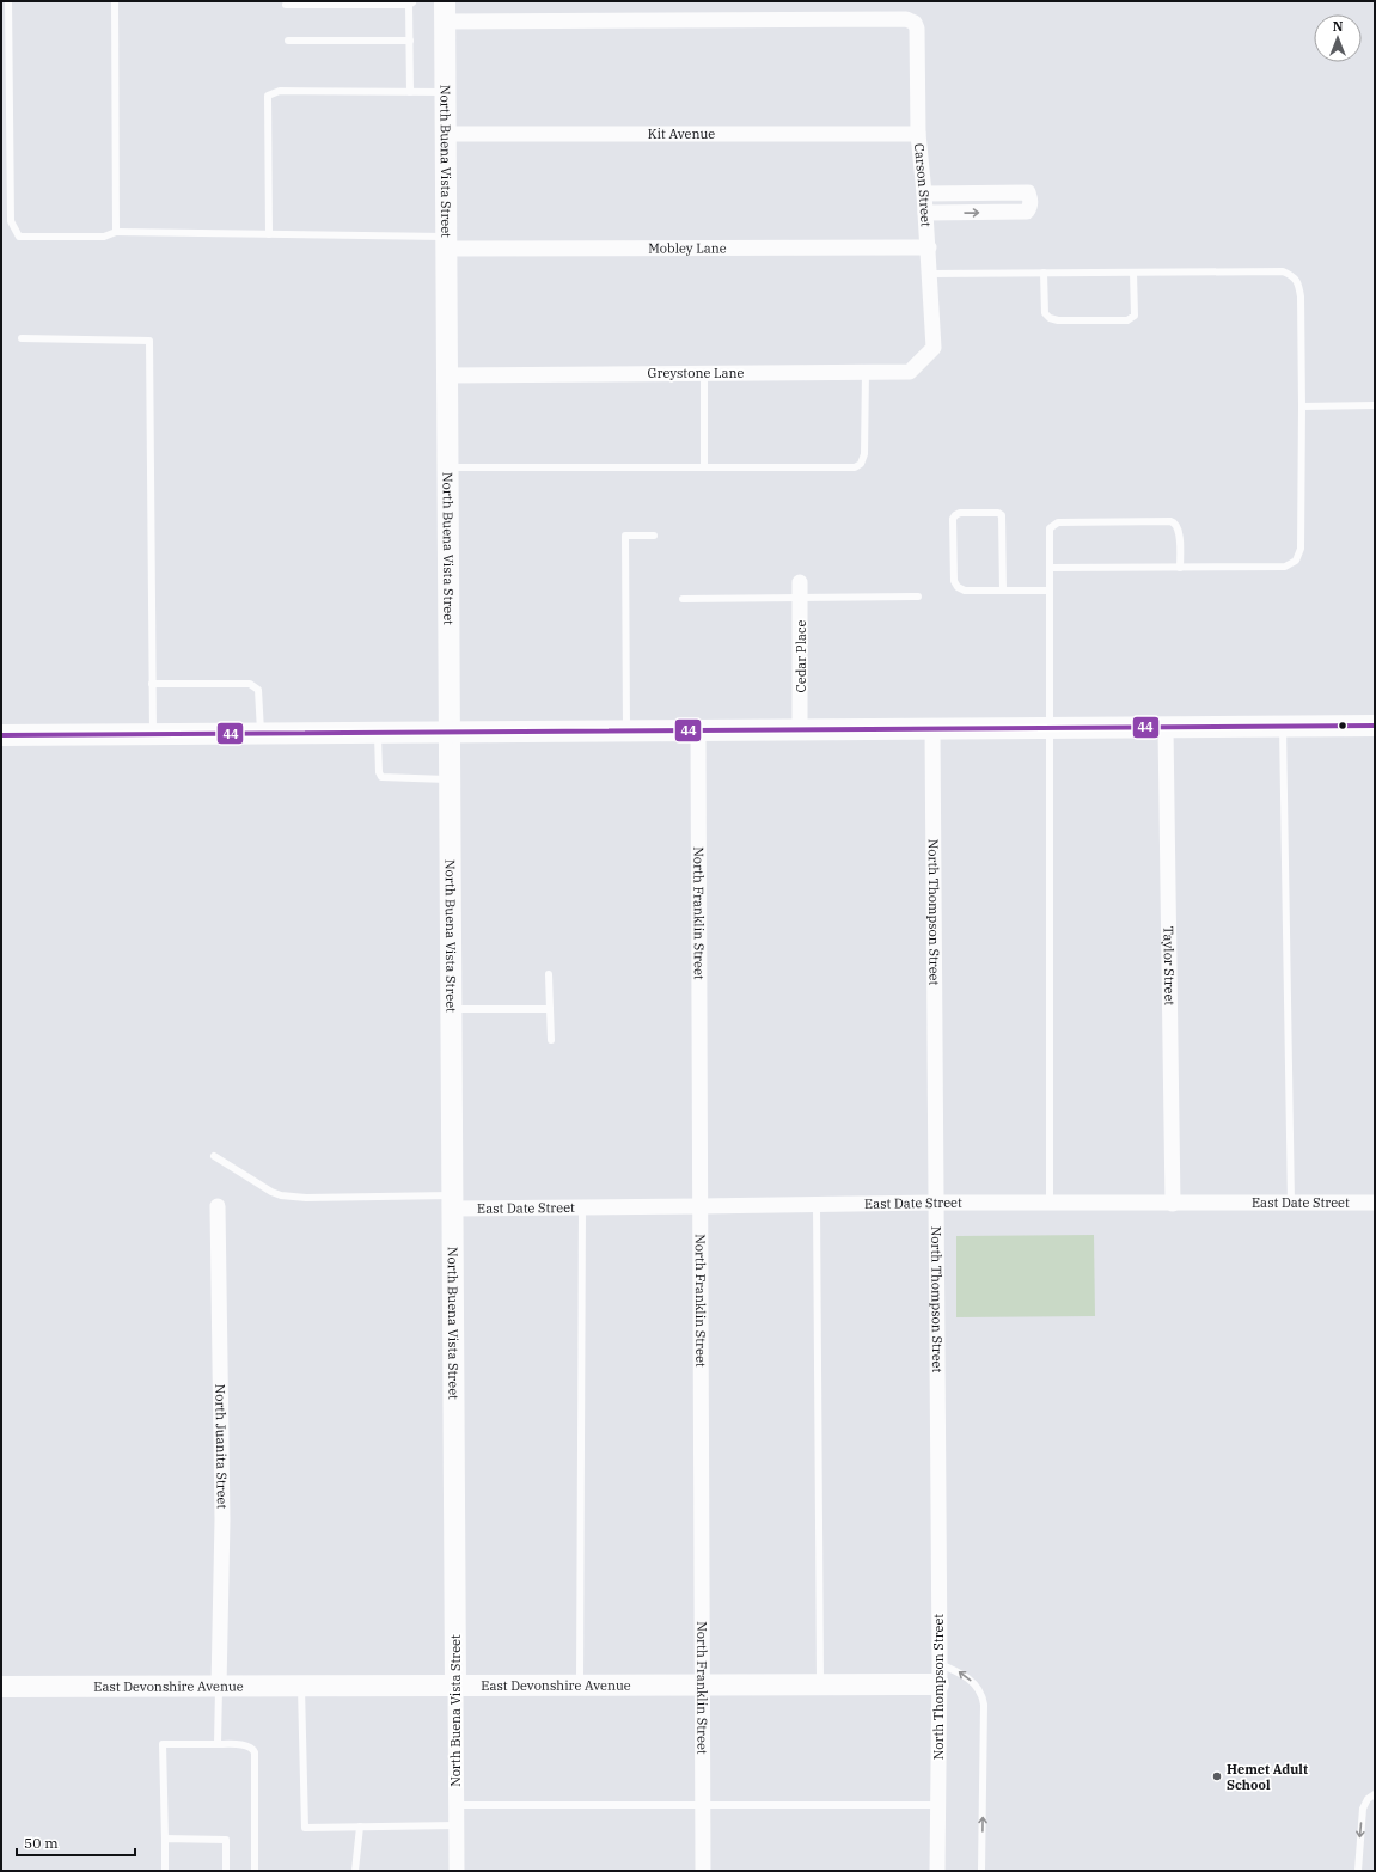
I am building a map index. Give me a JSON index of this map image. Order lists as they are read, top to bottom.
{
  "streets": {
    "street": [
      "Kit Avenue",
      "North Buena Vista Street",
      "Carson Street",
      "Mobley Lane",
      "Greystone Lane",
      "Cedar Place",
      "North Thompson Street",
      "North Franklin Street",
      "Taylor Street",
      "East Date Street",
      "North Juanita Street",
      "East Devonshire Avenue"
    ]
  },
  "crossings": [
    ["Kit Avenue", "North Buena Vista Street"],
    ["Kit Avenue", "Carson Street"],
    ["North Buena Vista Street", "Carson Street"],
    ["North Buena Vista Street", "Mobley Lane"],
    ["North Buena Vista Street", "Greystone Lane"],
    ["North Buena Vista Street", "East Date Street"],
    ["North Buena Vista Street", "East Devonshire Avenue"],
    ["Carson Street", "Mobley Lane"],
    ["Carson Street", "Greystone Lane"],
    ["North Thompson Street", "East Date Street"],
    ["North Thompson Street", "East Devonshire Avenue"],
    ["North Franklin Street", "East Date Street"],
    ["North Franklin Street", "East Devonshire Avenue"],
    ["Taylor Street", "East Date Street"],
    ["North Juanita Street", "East Devonshire Avenue"]
  ],
  "places": ["Hemet Adult School"],
  "lines": ["transit line 44"],
  "scale_bar": "50 m",
  "north": "top"
}
